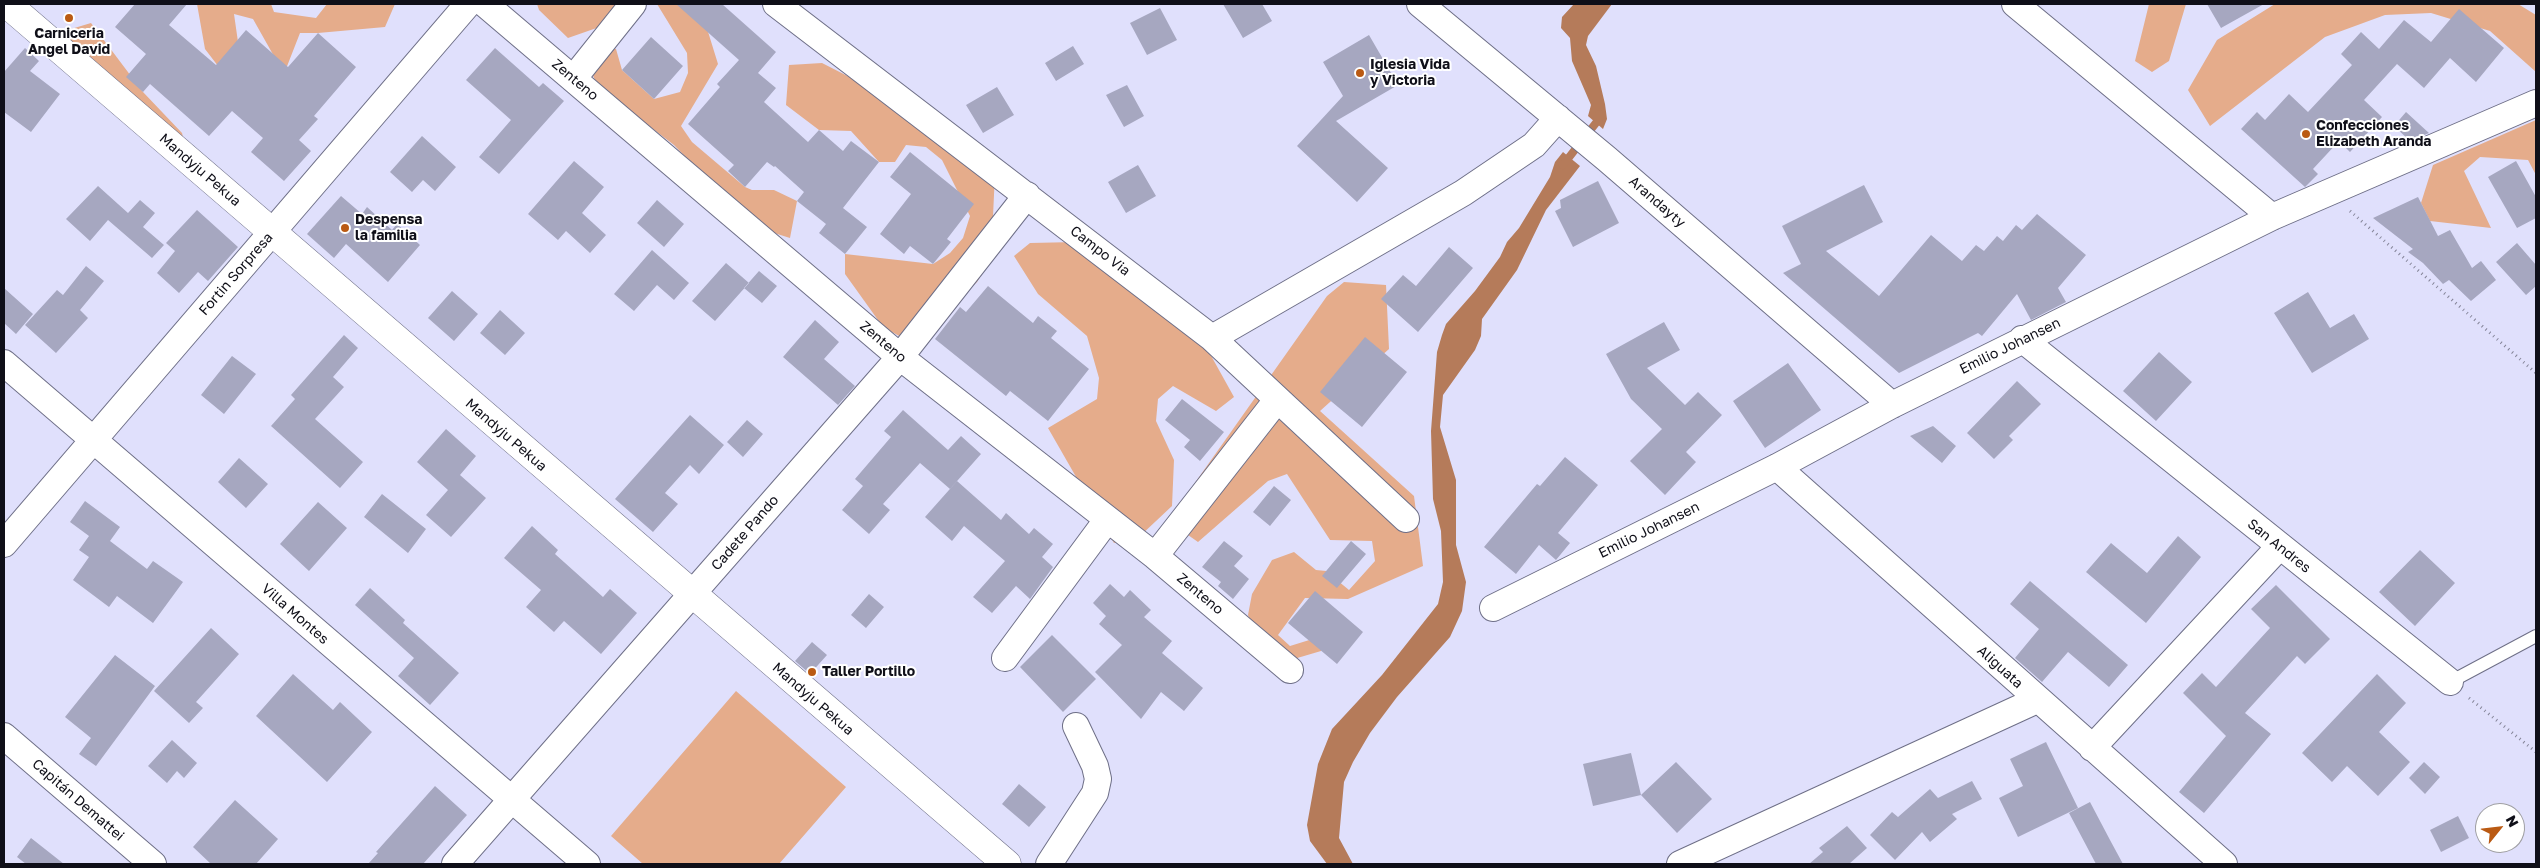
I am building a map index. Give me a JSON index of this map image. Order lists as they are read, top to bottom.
{
  "streets": {
    "street": [
      "Zenteno",
      "Mandyju Pekua",
      "Arandayty",
      "Campo Via",
      "Fortin Sorpresa",
      "Emilio Johansen",
      "Cadete Pando",
      "San Andres",
      "Villa Montes",
      "Aliguata",
      "Capitán Demattei"
    ]
  },
  "crossings": [
    ["Zenteno", "Cadete Pando"],
    ["Mandyju Pekua", "Fortin Sorpresa"],
    ["Mandyju Pekua", "Cadete Pando"],
    ["Arandayty", "Emilio Johansen"],
    ["Campo Via", "Cadete Pando"],
    ["Fortin Sorpresa", "Villa Montes"],
    ["Emilio Johansen", "San Andres"],
    ["Emilio Johansen", "Aliguata"],
    ["Cadete Pando", "Villa Montes"]
  ],
  "places": [
    "Carniceria Angel David",
    "Iglesia Vida y Victoria",
    "Confecciones Elizabeth Aranda",
    "Despensa la familia",
    "Taller Portillo"
  ],
  "north": "top right"
}
